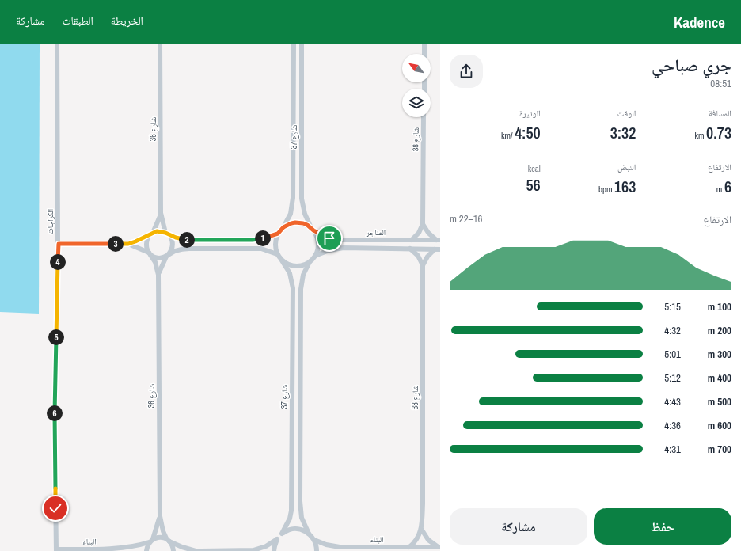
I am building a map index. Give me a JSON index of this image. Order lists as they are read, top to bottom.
{
  "streets": {
    "street": [
      "شارع 36",
      "شارع 37",
      "شارع 38",
      "الكراجات",
      "المناجر",
      "البناء"
    ]
  },
  "crossings": [
    ["شارع 36", "البناء"],
    ["شارع 37", "المناجر"],
    ["شارع 37", "البناء"],
    ["شارع 38", "البناء"],
    ["الكراجات", "البناء"]
  ],
  "north": "top left",
  "page": {
    "header": "Kadence",
    "nav": ["الخريطة", "الطبقات", "مشاركة"],
    "heading": ["جري صباحي", "08:51"],
    "stats": [
      ["المسافة", "0.73 km"],
      ["الوقت", "3:32"],
      ["الوتيرة", "4:50 /km"],
      ["الارتفاع", "6 m"],
      ["النبض", "163 bpm"],
      ["kcal", "56"]
    ],
    "chart": ["الارتفاع", "16–22 m"],
    "pins": [
      "1",
      "2",
      "3",
      "4",
      "5",
      "6"
    ],
    "list": [
      {
        "name": "100 m",
        "note": "5:15"
      },
      {
        "name": "200 m",
        "note": "4:32"
      },
      {
        "name": "300 m",
        "note": "5:01"
      },
      {
        "name": "400 m",
        "note": "5:12"
      },
      {
        "name": "500 m",
        "note": "4:43"
      },
      {
        "name": "600 m",
        "note": "4:36"
      },
      {
        "name": "700 m",
        "note": "4:31"
      }
    ],
    "buttons": ["حفظ", "مشاركة"]
  }
}
